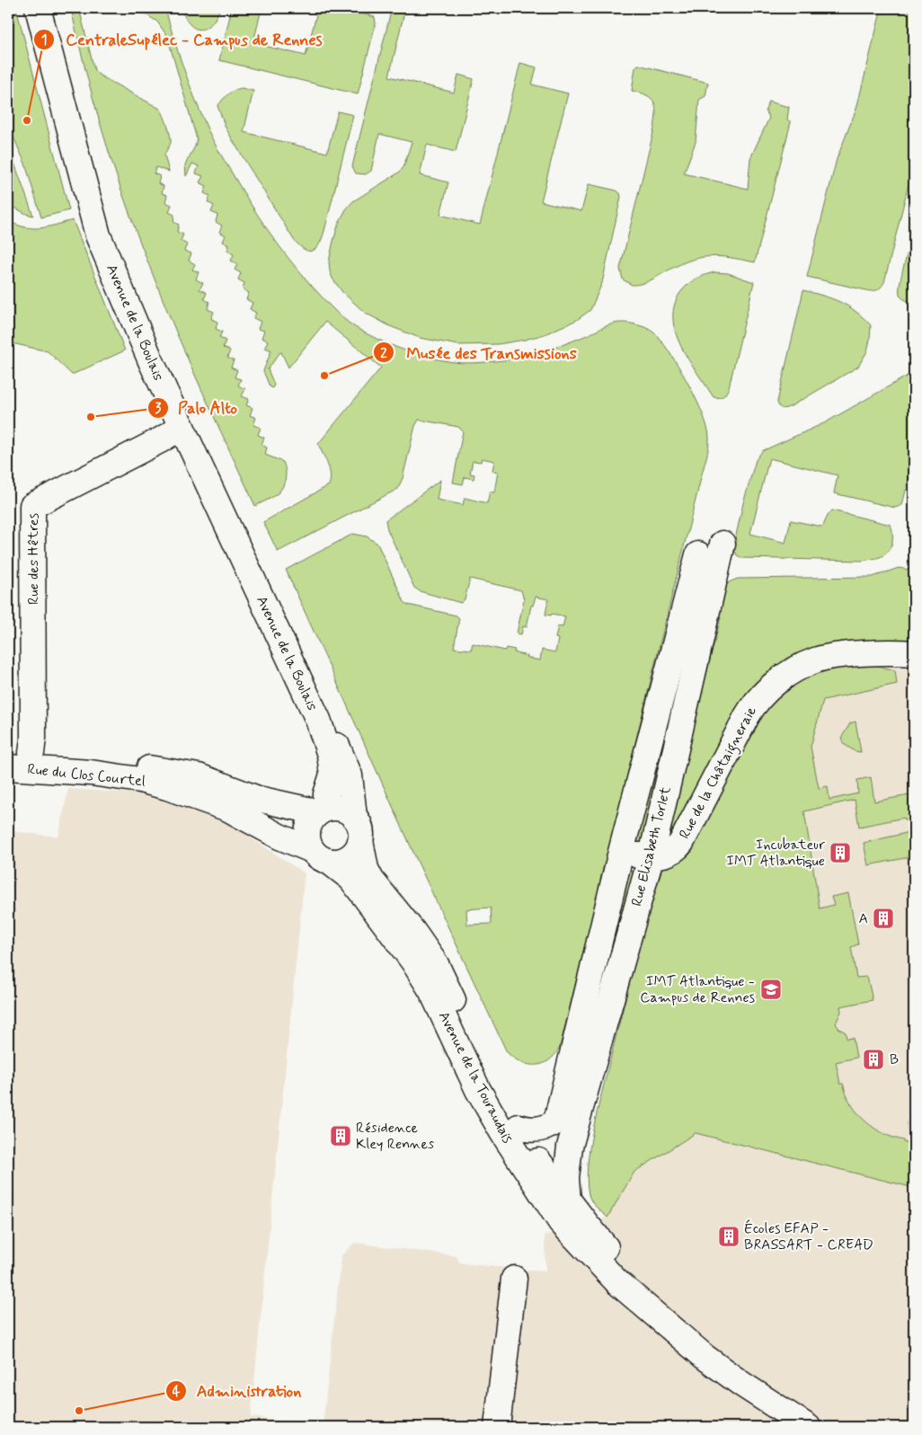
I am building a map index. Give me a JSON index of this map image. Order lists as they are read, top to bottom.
{
  "streets": {
    "street": [
      "Avenue de la Boulais",
      "Rue des Hêtres",
      "Rue de la Châtaigneraie",
      "Rue du Clos Courtel",
      "Rue Elisabeth Torlet",
      "Avenue de la Touraudais"
    ]
  },
  "crossings": [
    ["Avenue de la Boulais", "Rue des Hêtres"],
    ["Avenue de la Boulais", "Rue du Clos Courtel"],
    ["Avenue de la Boulais", "Avenue de la Touraudais"],
    ["Rue des Hêtres", "Rue du Clos Courtel"],
    ["Rue de la Châtaigneraie", "Rue Elisabeth Torlet"],
    ["Rue du Clos Courtel", "Avenue de la Touraudais"],
    ["Rue Elisabeth Torlet", "Avenue de la Touraudais"]
  ],
  "places": {
    "other": [
      "CentraleSupélec - Campus de Rennes",
      "Musée des Transmissions",
      "Palo Alto",
      "Administration"
    ],
    "building": [
      "Incubateur IMT Atlantique",
      "A",
      "B",
      "Résidence Kley Rennes",
      "Écoles EFAP - BRASSART - CREAD"
    ],
    "school or university": ["IMT Atlantique - Campus de Rennes"]
  }
}
